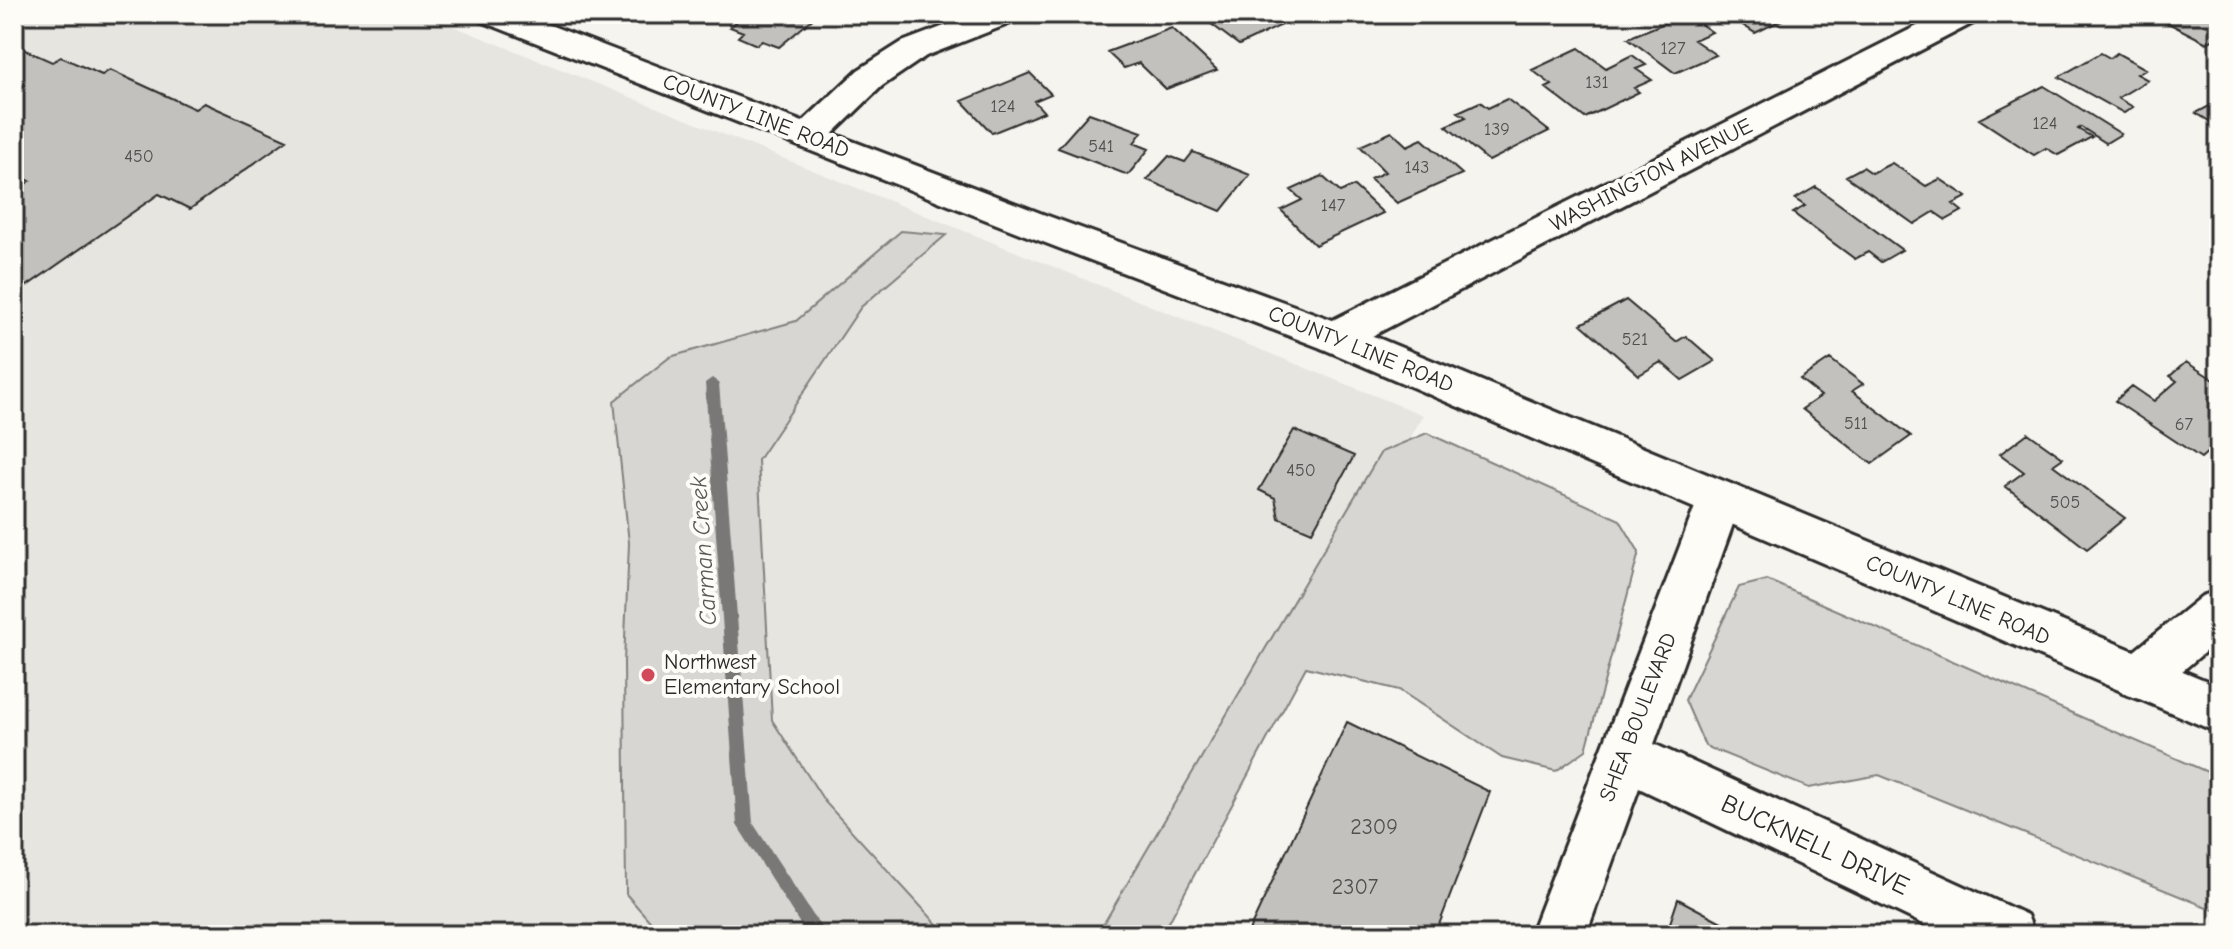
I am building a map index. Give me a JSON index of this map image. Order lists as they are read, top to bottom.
{
  "streets": {
    "street": [
      "COUNTY LINE ROAD",
      "WASHINGTON AVENUE",
      "SHEA BOULEVARD",
      "BUCKNELL DRIVE"
    ]
  },
  "crossings": [
    ["COUNTY LINE ROAD", "WASHINGTON AVENUE"],
    ["COUNTY LINE ROAD", "SHEA BOULEVARD"],
    ["SHEA BOULEVARD", "BUCKNELL DRIVE"]
  ],
  "water": ["Carman Creek"],
  "places": ["Northwest Elementary School"],
  "house_numbers": [
    "127",
    "131",
    "124",
    "124",
    "139",
    "541",
    "450",
    "143",
    "147",
    "521",
    "511",
    "67",
    "450",
    "505",
    "2309",
    "2307"
  ]
}
